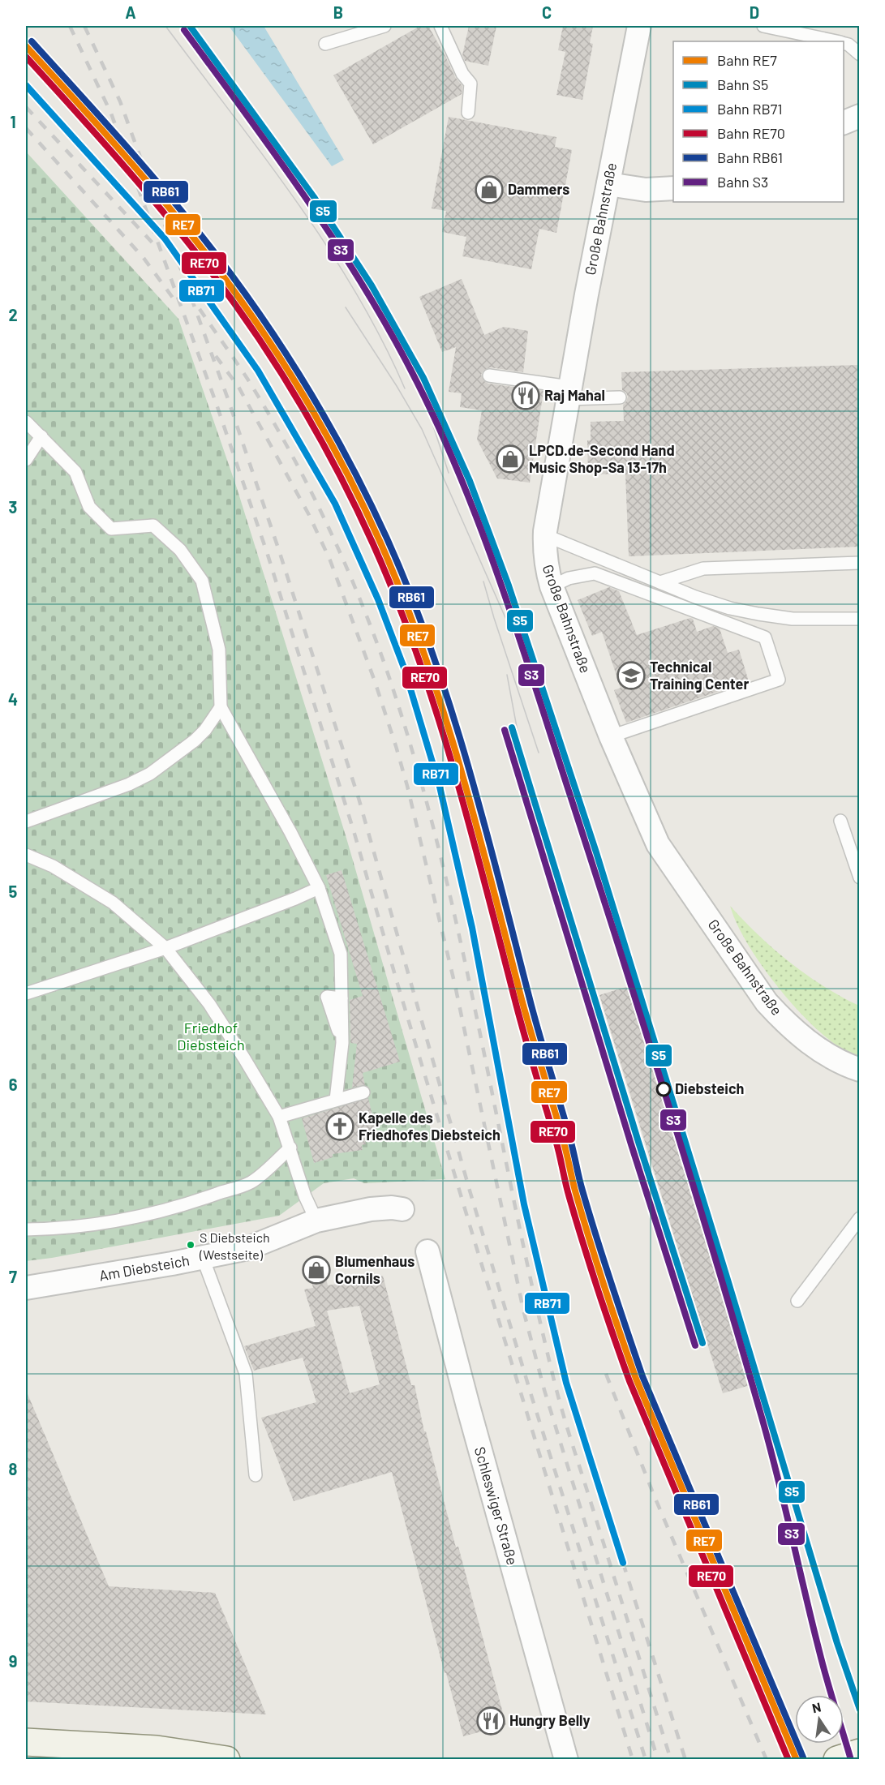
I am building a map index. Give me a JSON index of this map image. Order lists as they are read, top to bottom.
{
  "streets": {
    "street": ["Große Bahnstraße", "Am Diebsteich", "Schleswiger Straße"]
  },
  "parks": ["Friedhof Diebsteich"],
  "places": {
    "shop": ["Dammers", "LPCD.de-Second Hand Music Shop-Sa 13-17h", "Blumenhaus Cornils"],
    "restaurant": ["Raj Mahal", "Hungry Belly"],
    "school or university": ["Technical Training Center"],
    "other": ["Diebsteich", "S Diebsteich (Westseite)"],
    "church": ["Kapelle des Friedhofes Diebsteich"]
  },
  "lines": [
    "rail line S5",
    "rail line S3",
    "rail line RB61",
    "rail line RE7",
    "rail line RE70",
    "rail line RB71"
  ],
  "legend": [
    "Bahn RE7",
    "Bahn S5",
    "Bahn RB71",
    "Bahn RE70",
    "Bahn RB61",
    "Bahn S3"
  ],
  "north": "top",
  "grid": {
    "columns": [
      "A",
      "B",
      "C",
      "D"
    ],
    "rows": [
      "1",
      "2",
      "3",
      "4",
      "5",
      "6",
      "7",
      "8",
      "9"
    ]
  }
}
